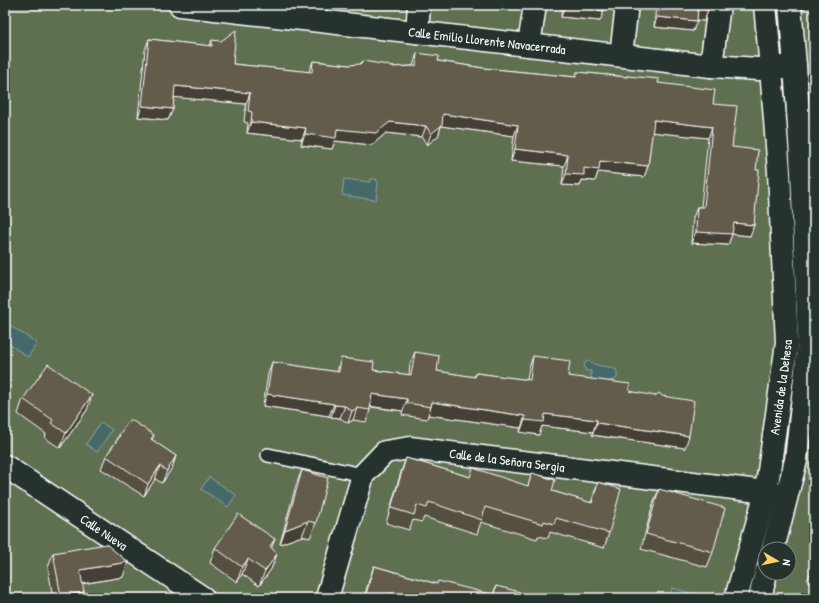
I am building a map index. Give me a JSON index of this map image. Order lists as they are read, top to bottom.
{
  "streets": {
    "street": [
      "Calle Emilio Llorente Navacerrada",
      "Avenida de la Dehesa",
      "Calle de la Señora Sergia",
      "Calle Nueva"
    ]
  },
  "crossings": [
    ["Calle Emilio Llorente Navacerrada", "Avenida de la Dehesa"],
    ["Avenida de la Dehesa", "Calle de la Señora Sergia"]
  ],
  "north": "right"
}
